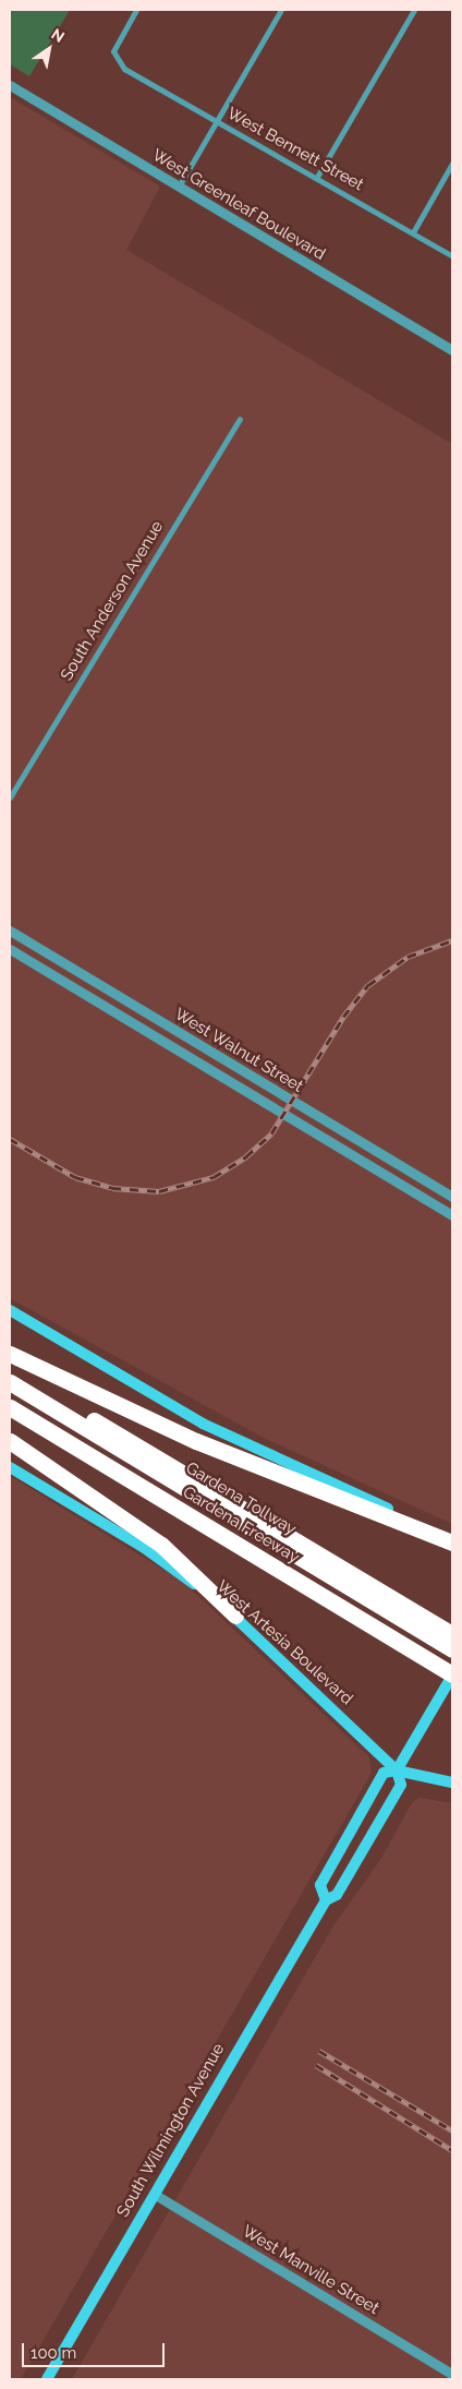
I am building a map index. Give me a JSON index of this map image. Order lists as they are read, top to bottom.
{
  "streets": {
    "highway": ["Gardena Tollway", "Gardena Freeway"],
    "main road": ["West Artesia Boulevard", "South Wilmington Avenue"],
    "street": [
      "West Bennett Street",
      "West Greenleaf Boulevard",
      "South Anderson Avenue",
      "West Walnut Street",
      "West Manville Street"
    ]
  },
  "crossings": [
    ["Gardena Freeway", "South Wilmington Avenue"],
    ["West Artesia Boulevard", "South Wilmington Avenue"],
    ["South Wilmington Avenue", "West Manville Street"]
  ],
  "scale_bar": "100 m",
  "north": "top right"
}
